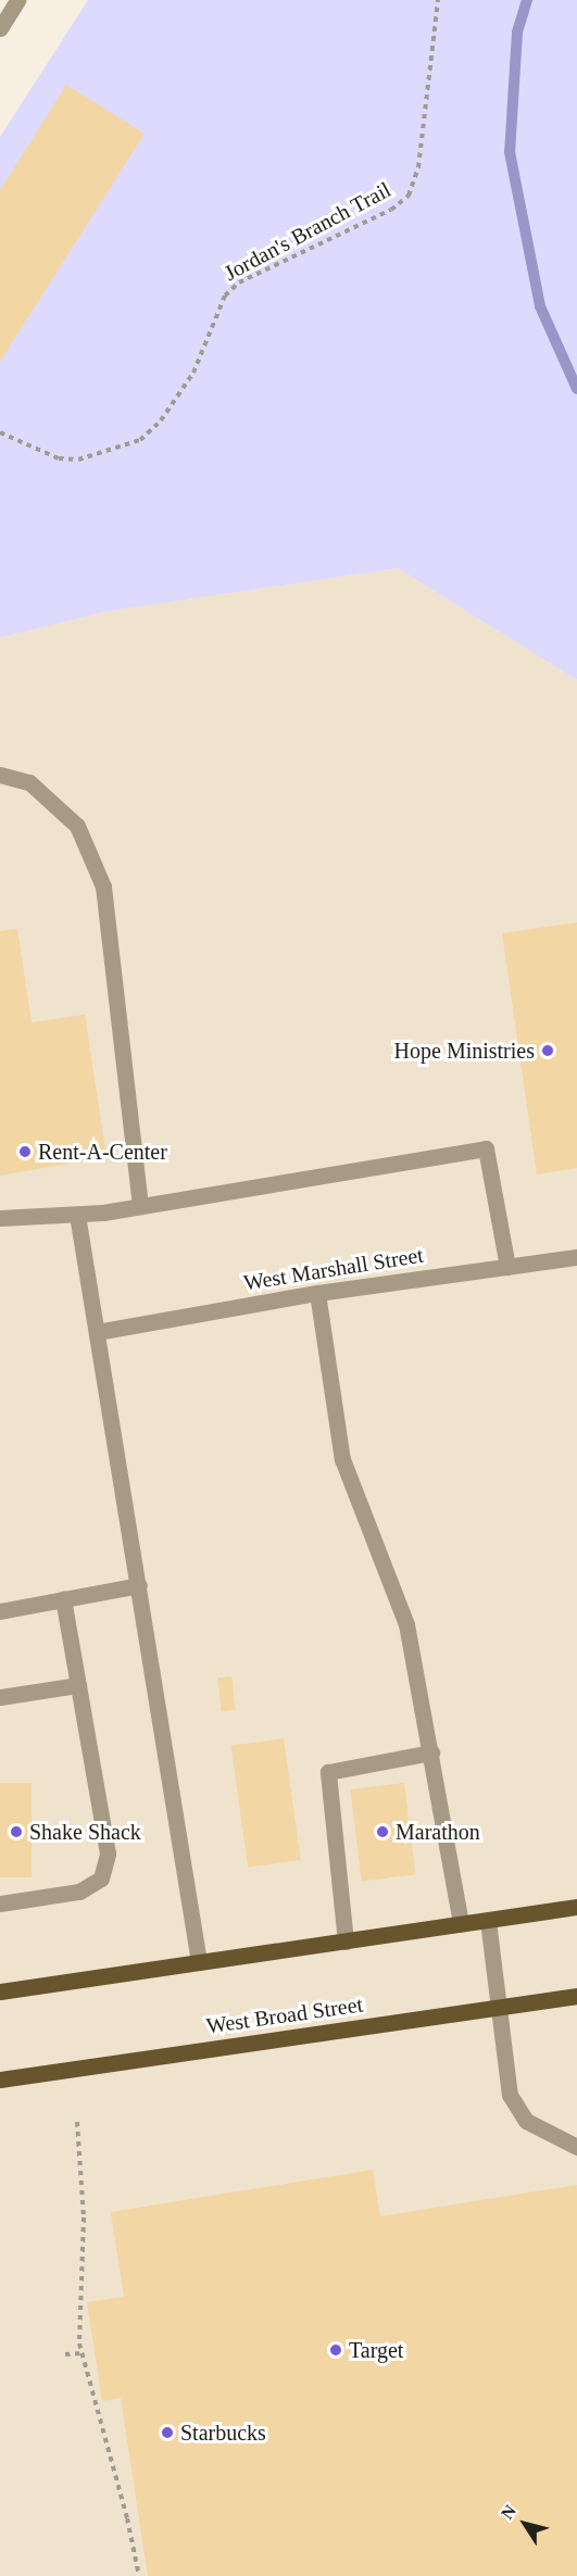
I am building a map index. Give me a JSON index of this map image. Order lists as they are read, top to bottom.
{
  "streets": {
    "main road": ["West Broad Street"],
    "street": ["West Marshall Street"],
    "path": ["Jordan's Branch Trail"]
  },
  "places": [
    "Hope Ministries",
    "Rent-A-Center",
    "Shake Shack",
    "Marathon",
    "Target",
    "Starbucks"
  ],
  "north": "top left"
}
